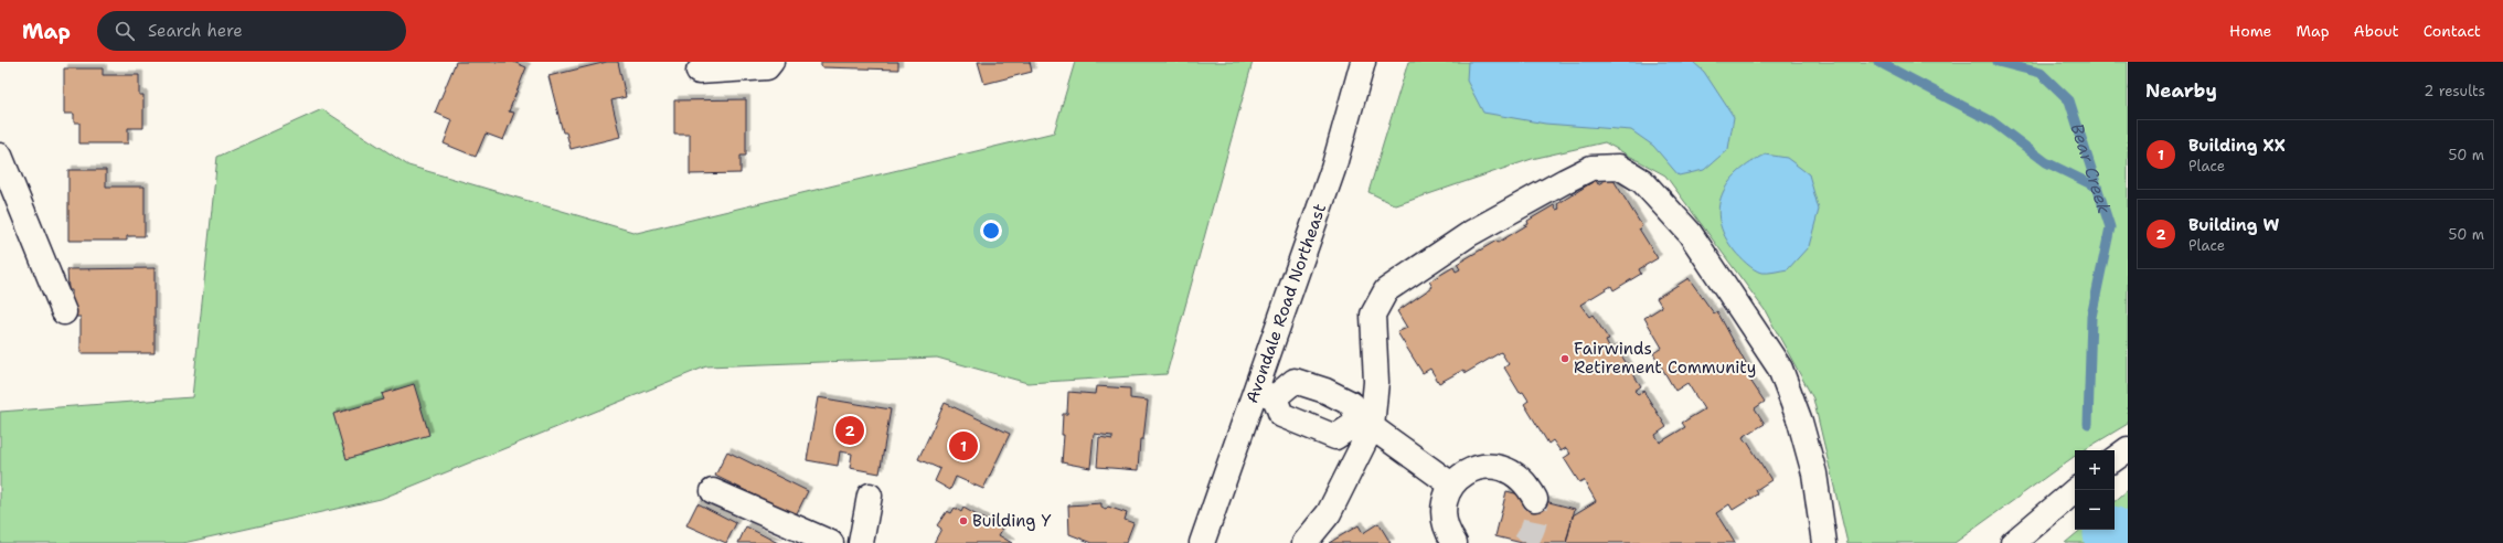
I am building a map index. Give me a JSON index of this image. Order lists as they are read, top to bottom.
{
  "streets": {
    "main road": ["Avondale Road Northeast"]
  },
  "water": ["Bear Creek"],
  "places": ["Fairwinds Retirement Community", "Building Y"],
  "page": {
    "header": "Map",
    "search": "Search here",
    "nav": [
      "Home",
      "Map",
      "About",
      "Contact"
    ],
    "heading": ["Nearby", "2 results"],
    "list": [
      {
        "mark": "1",
        "name": "Building XX",
        "note": "Place",
        "value": "50 m"
      },
      {
        "mark": "2",
        "name": "Building W",
        "note": "Place",
        "value": "50 m"
      }
    ],
    "pins": ["2", "1"],
    "map_buttons": ["+", "−"]
  }
}
